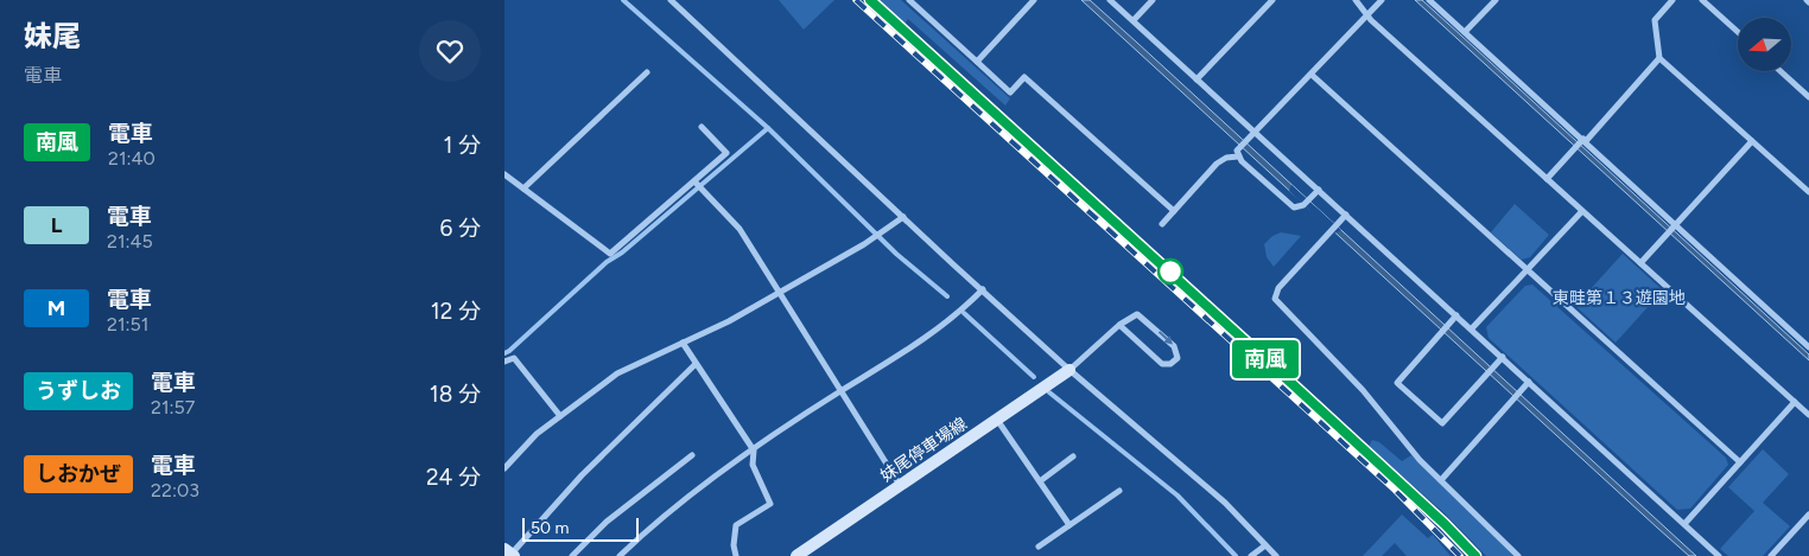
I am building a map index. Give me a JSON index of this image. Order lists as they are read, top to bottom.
{
  "streets": {
    "main road": ["妹尾停車場線"]
  },
  "parks": ["東畦第１３遊園地"],
  "scale_bar": "50 m",
  "north": "left",
  "page": {
    "heading": ["妹尾", "電車"],
    "on_map": "南風",
    "list": [
      {
        "mark": "南風",
        "name": "電車",
        "note": "21:40",
        "value": "1 分"
      },
      {
        "mark": "L",
        "name": "電車",
        "note": "21:45",
        "value": "6 分"
      },
      {
        "mark": "M",
        "name": "電車",
        "note": "21:51",
        "value": "12 分"
      },
      {
        "mark": "うずしお",
        "name": "電車",
        "note": "21:57",
        "value": "18 分"
      },
      {
        "mark": "しおかぜ",
        "name": "電車",
        "note": "22:03",
        "value": "24 分"
      }
    ],
    "scale": "50 m"
  }
}
